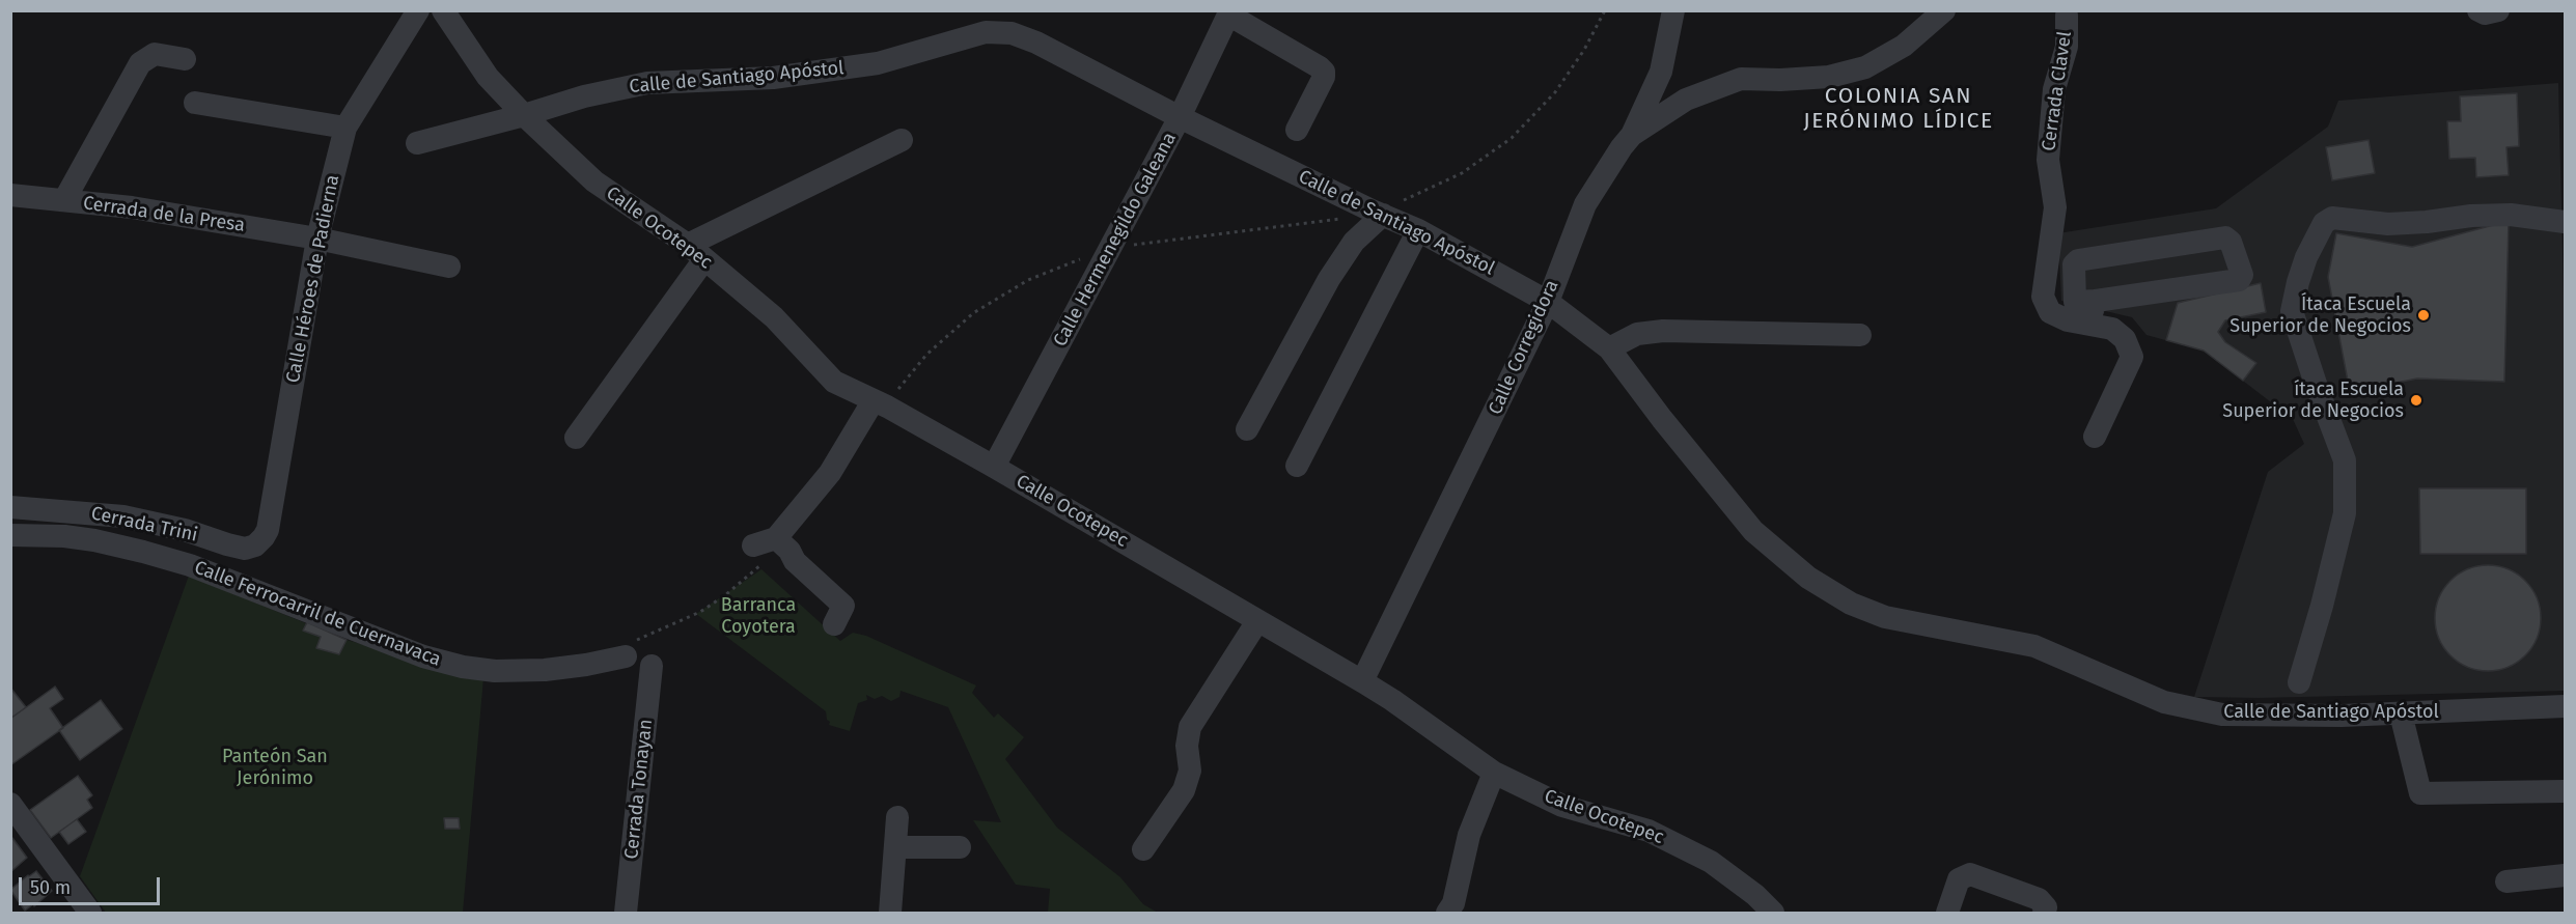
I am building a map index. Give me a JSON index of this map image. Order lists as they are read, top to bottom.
{
  "streets": {
    "street": [
      "Calle de Santiago Apóstol",
      "Cerrada Clavel",
      "Cerrada de la Presa",
      "Calle Ocotepec",
      "Calle Hermenegildo Galeana",
      "Calle Héroes de Padierna",
      "Calle Corregidora",
      "Cerrada Trini",
      "Calle Ferrocarril de Cuernavaca",
      "Cerrada Tonayan"
    ]
  },
  "crossings": [
    ["Calle de Santiago Apóstol", "Calle Ocotepec"],
    ["Calle de Santiago Apóstol", "Calle Hermenegildo Galeana"],
    ["Calle de Santiago Apóstol", "Calle Corregidora"],
    ["Cerrada de la Presa", "Calle Héroes de Padierna"],
    ["Calle Ocotepec", "Calle Hermenegildo Galeana"],
    ["Calle Ocotepec", "Calle Corregidora"],
    ["Calle Héroes de Padierna", "Cerrada Trini"]
  ],
  "districts": ["COLONIA SAN JERÓNIMO LÍDICE"],
  "parks": ["Barranca Coyotera", "Panteón San Jerónimo"],
  "places": ["Ítaca Escuela Superior de Negocios", "ítaca Escuela Superior de Negocios"],
  "scale_bar": "50 m"
}
